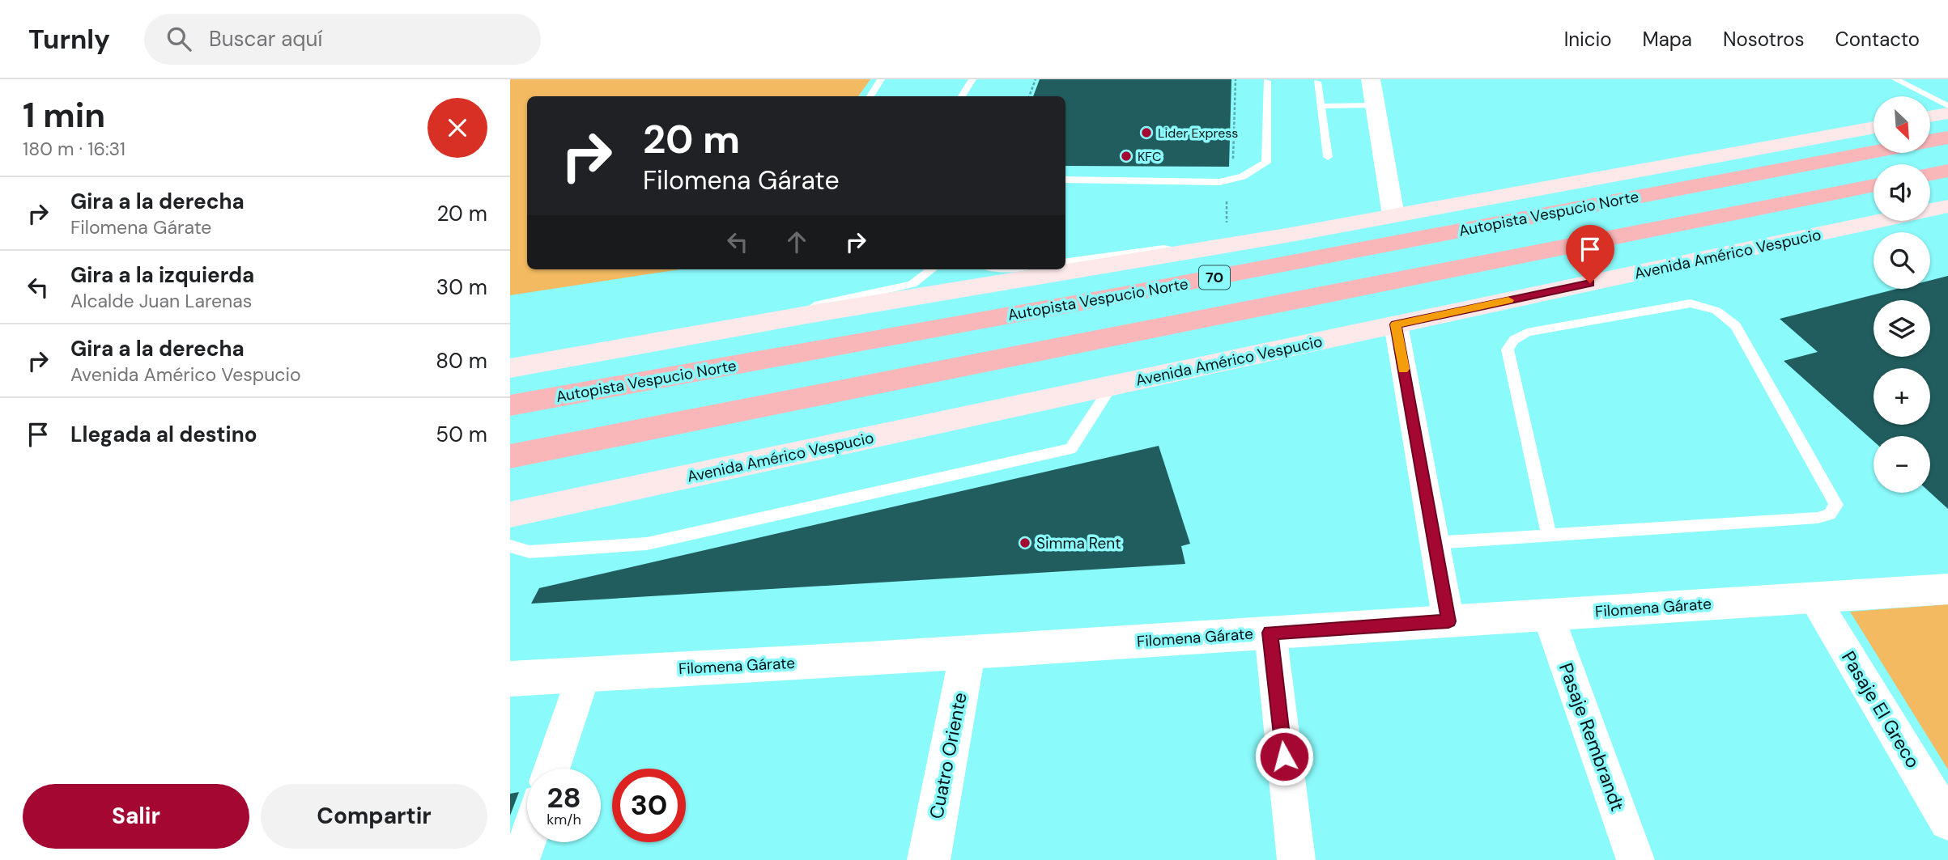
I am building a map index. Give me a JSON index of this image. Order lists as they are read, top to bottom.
{
  "streets": {
    "highway": ["Autopista Vespucio Norte", "70"],
    "main road": ["Avenida Américo Vespucio"],
    "street": [
      "Filomena Gárate",
      "Pasaje El Greco",
      "Pasaje Rembrandt",
      "Cuatro Oriente"
    ]
  },
  "crossings": [
    ["Filomena Gárate", "Pasaje El Greco"],
    ["Filomena Gárate", "Pasaje Rembrandt"],
    ["Filomena Gárate", "Cuatro Oriente"]
  ],
  "places": ["Lider Express", "KFC", "Simma Rent"],
  "north": "bottom right",
  "page": {
    "header": "Turnly",
    "search": "Buscar aquí",
    "nav": [
      "Inicio",
      "Mapa",
      "Nosotros",
      "Contacto"
    ],
    "heading": ["1 min", "180 m · 16:31"],
    "map_buttons": ["+", "−"],
    "turn": ["20 m", "Filomena Gárate"],
    "list": [
      {
        "name": "Gira a la derecha",
        "note": "Filomena Gárate",
        "value": "20 m"
      },
      {
        "name": "Gira a la izquierda",
        "note": "Alcalde Juan Larenas",
        "value": "30 m"
      },
      {
        "name": "Gira a la derecha",
        "note": "Avenida Américo Vespucio",
        "value": "80 m"
      },
      {
        "name": "Llegada al destino",
        "value": "50 m"
      }
    ],
    "speed": "28 km/h",
    "limit": "30",
    "buttons": ["Salir", "Compartir"]
  }
}
